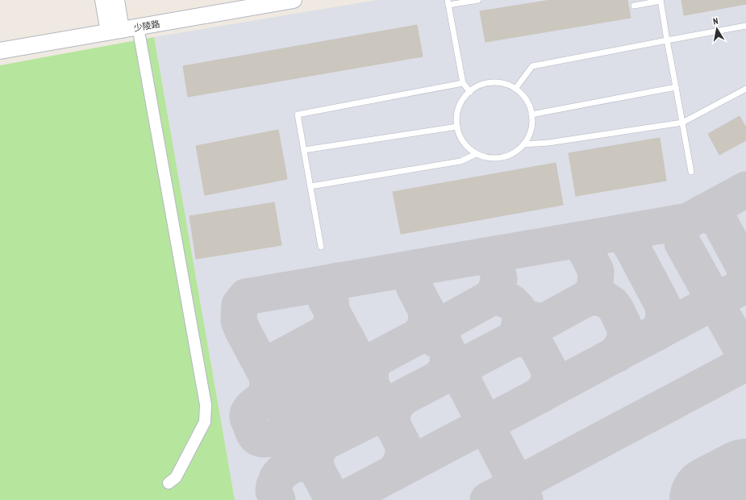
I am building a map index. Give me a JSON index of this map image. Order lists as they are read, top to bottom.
{
  "streets": {
    "street": ["少陵路"]
  },
  "north": "top"
}
